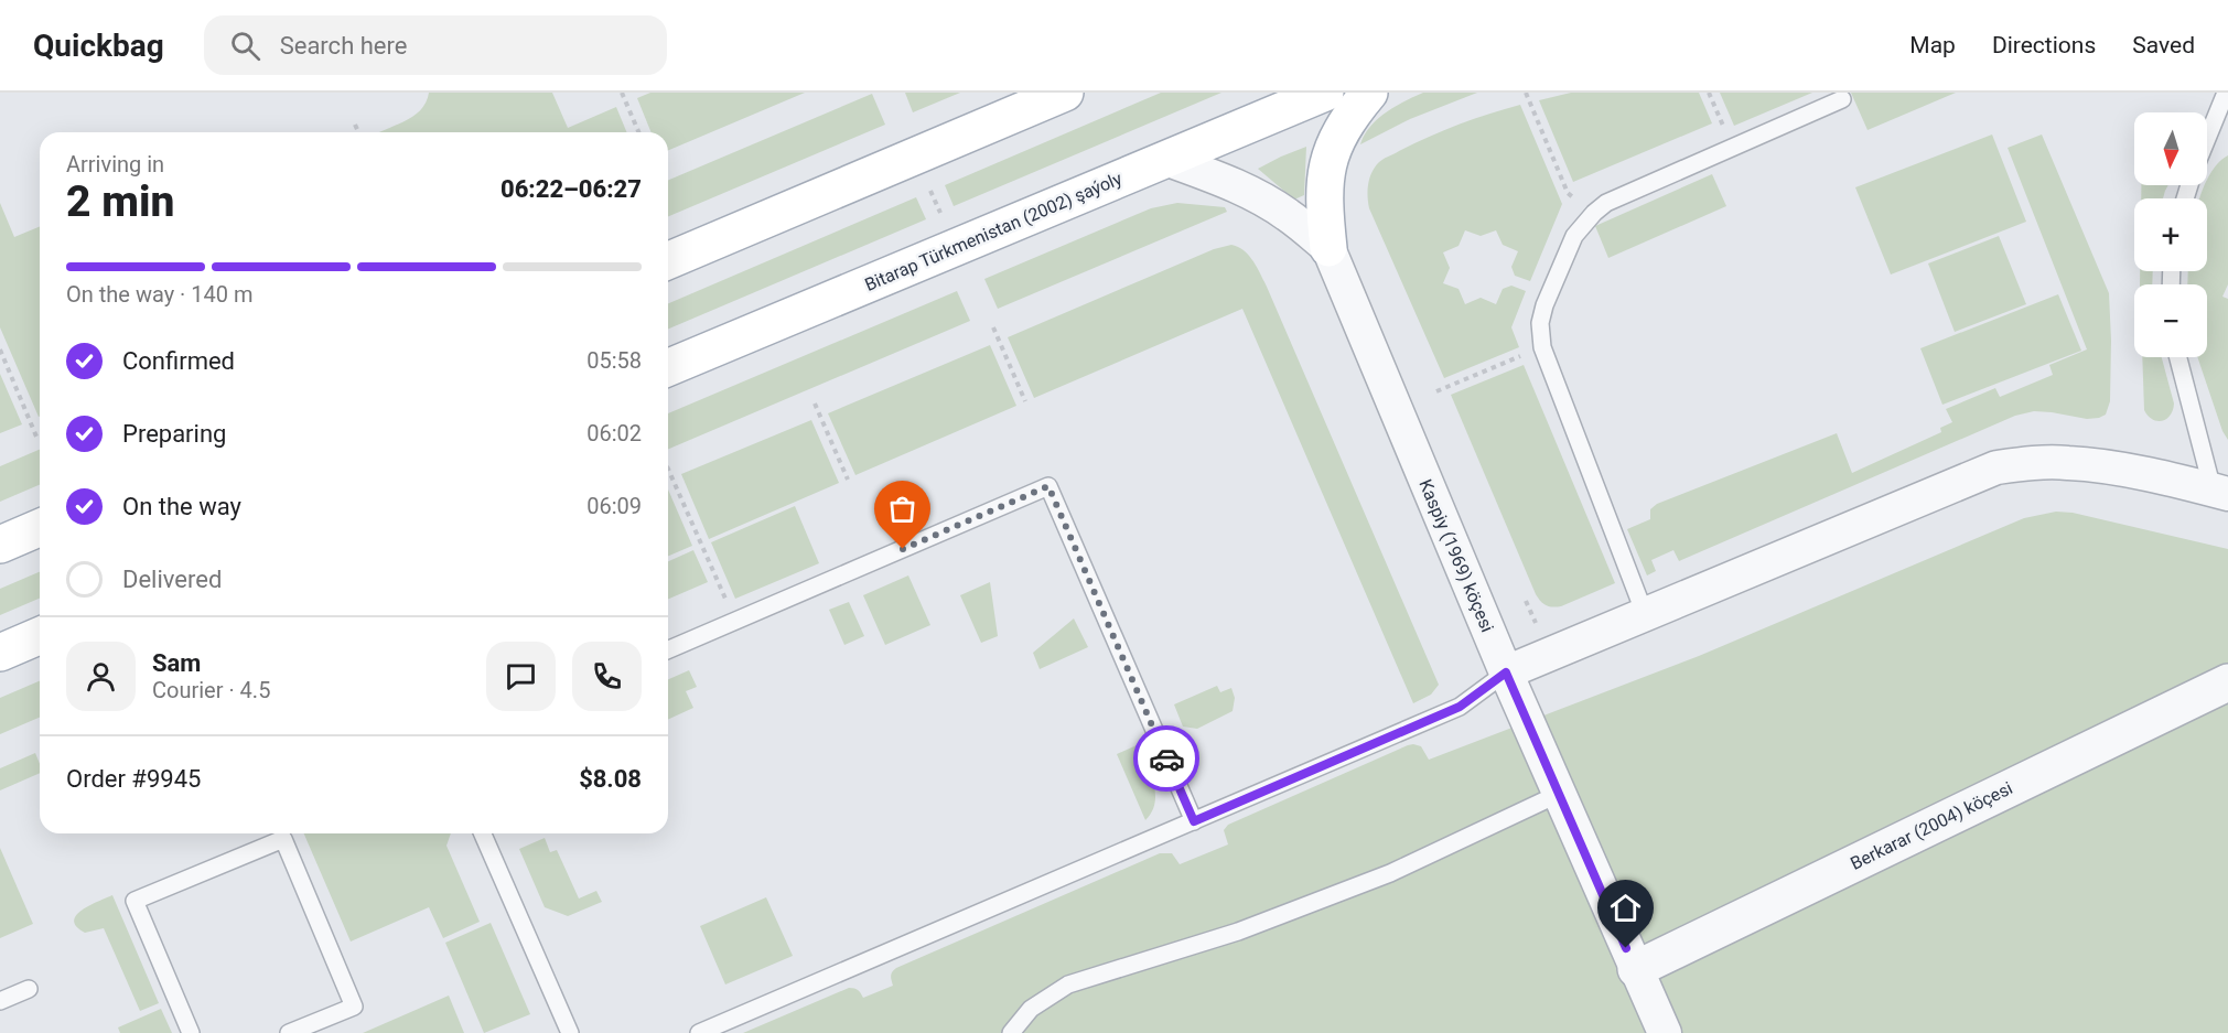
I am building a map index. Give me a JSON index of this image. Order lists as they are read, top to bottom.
{
  "streets": {
    "main road": ["Bitarap Türkmenistan (2002) şaýoly"],
    "street": ["Kaspiy (1969) köçesi", "Berkarar (2004) köçesi"]
  },
  "crossings": [
    ["Bitarap Türkmenistan (2002) şaýoly", "Kaspiy (1969) köçesi"],
    ["Kaspiy (1969) köçesi", "Berkarar (2004) köçesi"]
  ],
  "north": "bottom",
  "page": {
    "header": "Quickbag",
    "search": "Search here",
    "nav": ["Map", "Directions", "Saved"],
    "map_buttons": ["+", "−"],
    "heading": ["2 min", "Arriving in", "06:22–06:27"],
    "panel": [
      "Sam",
      "Courier · 4.5",
      "Order #9945",
      "$8.08"
    ],
    "bar": "On the way · 140 m",
    "list": [
      ["Confirmed", "05:58"],
      ["Preparing", "06:02"],
      ["On the way", "06:09"],
      "Delivered"
    ]
  }
}
